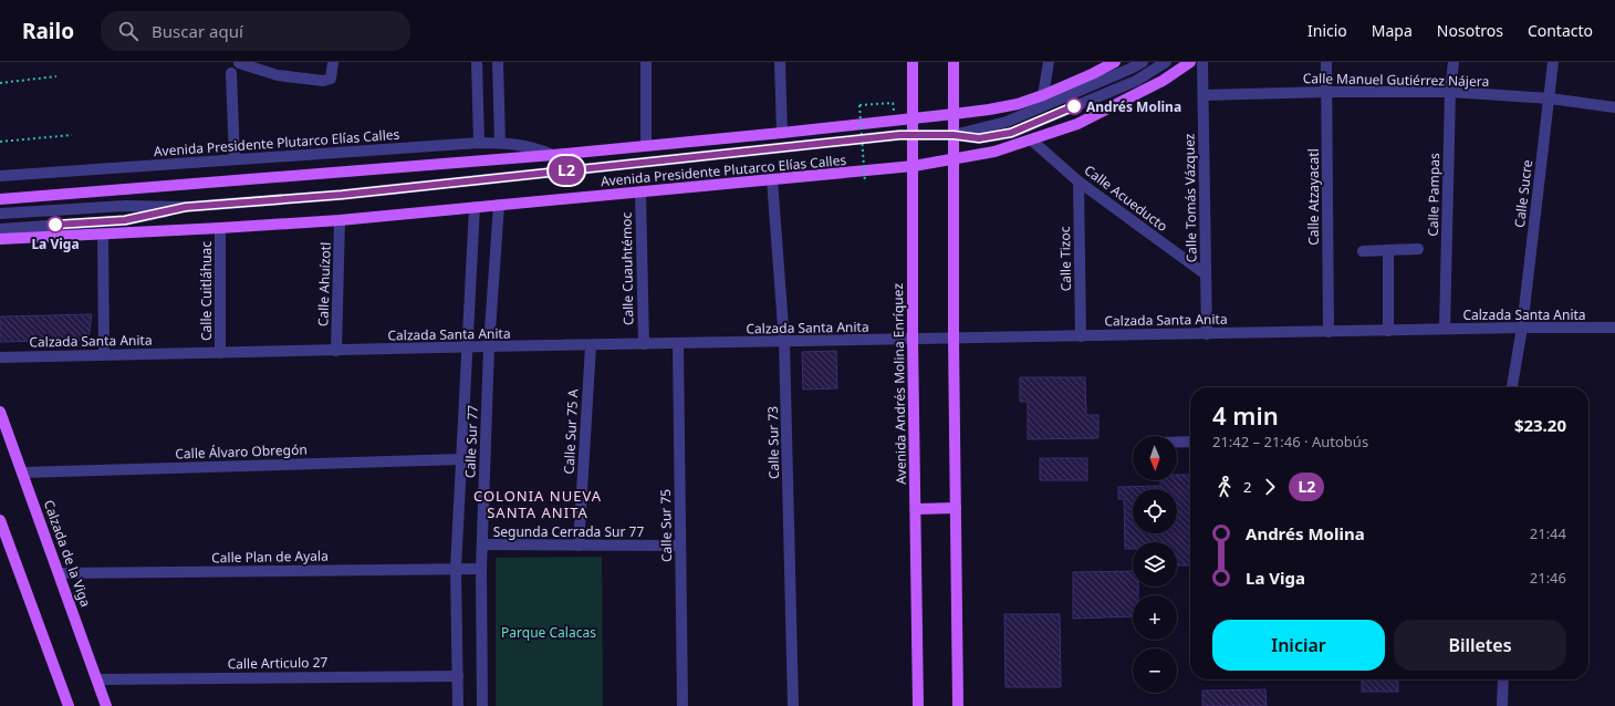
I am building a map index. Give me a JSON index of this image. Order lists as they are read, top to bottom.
{
  "streets": {
    "main road": ["Avenida Presidente Plutarco Elías Calles", "Avenida Andrés Molina Enríquez", "Calzada de la Viga"],
    "street": [
      "Calle Manuel Gutiérrez Nájera",
      "Calle Sucre",
      "Calle Pampas",
      "Calle Atzayacatl",
      "Calle Acueducto",
      "Calle Tomás Vázquez",
      "Calle Tizoc",
      "Calle Cuauhtémoc",
      "Calle Ahuízotl",
      "Calle Cuitláhuac",
      "Calzada Santa Anita",
      "Calle Sur 75 A",
      "Calle Sur 77",
      "Calle Sur 73",
      "Calle Álvaro Obregón",
      "Calle Sur 75",
      "Segunda Cerrada Sur 77",
      "Calle Plan de Ayala",
      "Calle Articulo 27"
    ]
  },
  "crossings": [
    ["Calle Manuel Gutiérrez Nájera", "Calle Sucre"],
    ["Calle Manuel Gutiérrez Nájera", "Calle Pampas"],
    ["Calle Manuel Gutiérrez Nájera", "Calle Atzayacatl"],
    ["Calle Manuel Gutiérrez Nájera", "Calle Tomás Vázquez"],
    ["Avenida Presidente Plutarco Elías Calles", "Calle Acueducto"],
    ["Avenida Presidente Plutarco Elías Calles", "Calle Cuauhtémoc"],
    ["Avenida Presidente Plutarco Elías Calles", "Calle Ahuízotl"],
    ["Avenida Presidente Plutarco Elías Calles", "Calle Cuitláhuac"],
    ["Avenida Presidente Plutarco Elías Calles", "Avenida Andrés Molina Enríquez"],
    ["Avenida Presidente Plutarco Elías Calles", "Calle Sur 77"],
    ["Avenida Presidente Plutarco Elías Calles", "Calle Sur 73"],
    ["Calle Sucre", "Calzada Santa Anita"],
    ["Calle Pampas", "Calzada Santa Anita"],
    ["Calle Atzayacatl", "Calzada Santa Anita"],
    ["Calle Acueducto", "Calle Tomás Vázquez"],
    ["Calle Acueducto", "Calle Tizoc"],
    ["Calle Tomás Vázquez", "Calzada Santa Anita"],
    ["Calle Tizoc", "Calzada Santa Anita"],
    ["Calle Cuauhtémoc", "Calzada Santa Anita"],
    ["Calle Ahuízotl", "Calzada Santa Anita"],
    ["Calle Cuitláhuac", "Calzada Santa Anita"],
    ["Calzada Santa Anita", "Avenida Andrés Molina Enríquez"],
    ["Calzada Santa Anita", "Calle Sur 75 A"],
    ["Calzada Santa Anita", "Calle Sur 77"],
    ["Calzada Santa Anita", "Calle Sur 73"],
    ["Calzada Santa Anita", "Calle Sur 75"],
    ["Calle Sur 75 A", "Segunda Cerrada Sur 77"],
    ["Calle Sur 77", "Calle Álvaro Obregón"],
    ["Calle Sur 77", "Segunda Cerrada Sur 77"],
    ["Calle Sur 77", "Calle Plan de Ayala"],
    ["Calle Sur 77", "Calle Articulo 27"],
    ["Calle Álvaro Obregón", "Calzada de la Viga"],
    ["Calle Sur 75", "Segunda Cerrada Sur 77"],
    ["Calzada de la Viga", "Calle Plan de Ayala"],
    ["Calzada de la Viga", "Calle Articulo 27"]
  ],
  "districts": ["COLONIA NUEVA SANTA ANITA"],
  "parks": ["Parque Calacas"],
  "places": ["Andrés Molina", "La Viga"],
  "lines": ["bus line L2"],
  "north": "bottom",
  "page": {
    "header": "Railo",
    "search": "Buscar aquí",
    "nav": [
      "Inicio",
      "Mapa",
      "Nosotros",
      "Contacto"
    ],
    "on_map": "L2",
    "heading": ["4 min", "21:42 – 21:46 · Autobús", "$23.20"],
    "map_buttons": ["+", "−"],
    "legs": ["2", "L2"],
    "list": [
      {
        "name": "Andrés Molina",
        "value": "21:44"
      },
      {
        "name": "La Viga",
        "value": "21:46"
      }
    ],
    "buttons": ["Iniciar", "Billetes"]
  }
}
